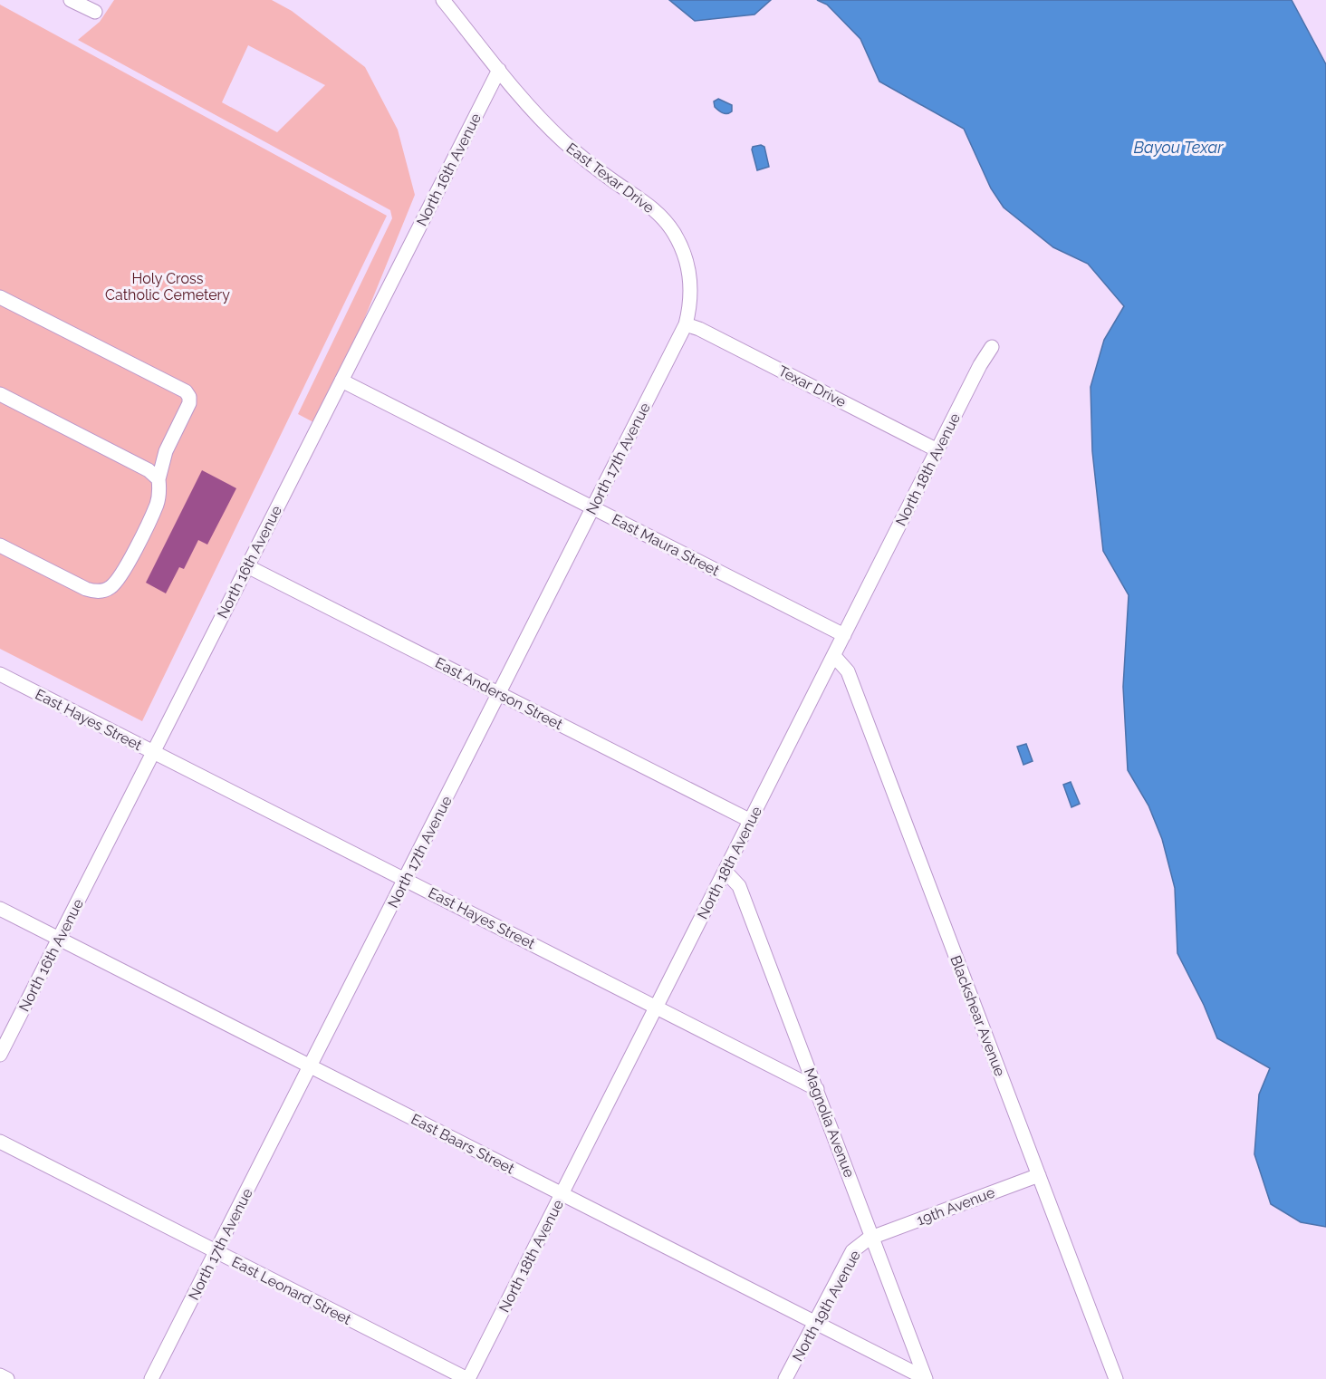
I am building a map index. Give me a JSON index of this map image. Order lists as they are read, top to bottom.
{
  "streets": {
    "street": [
      "North 16th Avenue",
      "East Texar Drive",
      "Texar Drive",
      "North 17th Avenue",
      "North 18th Avenue",
      "East Maura Street",
      "East Anderson Street",
      "East Hayes Street",
      "Blackshear Avenue",
      "Magnolia Avenue",
      "East Baars Street",
      "19th Avenue",
      "East Leonard Street",
      "North 19th Avenue"
    ]
  },
  "crossings": [
    ["North 16th Avenue", "East Texar Drive"],
    ["North 16th Avenue", "East Maura Street"],
    ["North 16th Avenue", "East Anderson Street"],
    ["North 16th Avenue", "East Hayes Street"],
    ["North 16th Avenue", "East Baars Street"],
    ["East Texar Drive", "Texar Drive"],
    ["East Texar Drive", "North 17th Avenue"],
    ["Texar Drive", "North 17th Avenue"],
    ["Texar Drive", "North 18th Avenue"],
    ["North 17th Avenue", "East Maura Street"],
    ["North 17th Avenue", "East Anderson Street"],
    ["North 17th Avenue", "East Hayes Street"],
    ["North 17th Avenue", "East Baars Street"],
    ["North 17th Avenue", "East Leonard Street"],
    ["North 18th Avenue", "East Maura Street"],
    ["North 18th Avenue", "East Anderson Street"],
    ["North 18th Avenue", "East Hayes Street"],
    ["North 18th Avenue", "Blackshear Avenue"],
    ["North 18th Avenue", "Magnolia Avenue"],
    ["North 18th Avenue", "East Baars Street"],
    ["North 18th Avenue", "East Leonard Street"],
    ["East Hayes Street", "Magnolia Avenue"],
    ["Blackshear Avenue", "19th Avenue"],
    ["Magnolia Avenue", "East Baars Street"],
    ["Magnolia Avenue", "19th Avenue"],
    ["Magnolia Avenue", "North 19th Avenue"],
    ["East Baars Street", "North 19th Avenue"],
    ["19th Avenue", "North 19th Avenue"]
  ],
  "water": ["Bayou Texar"],
  "parks": ["Holy Cross Catholic Cemetery"]
}
